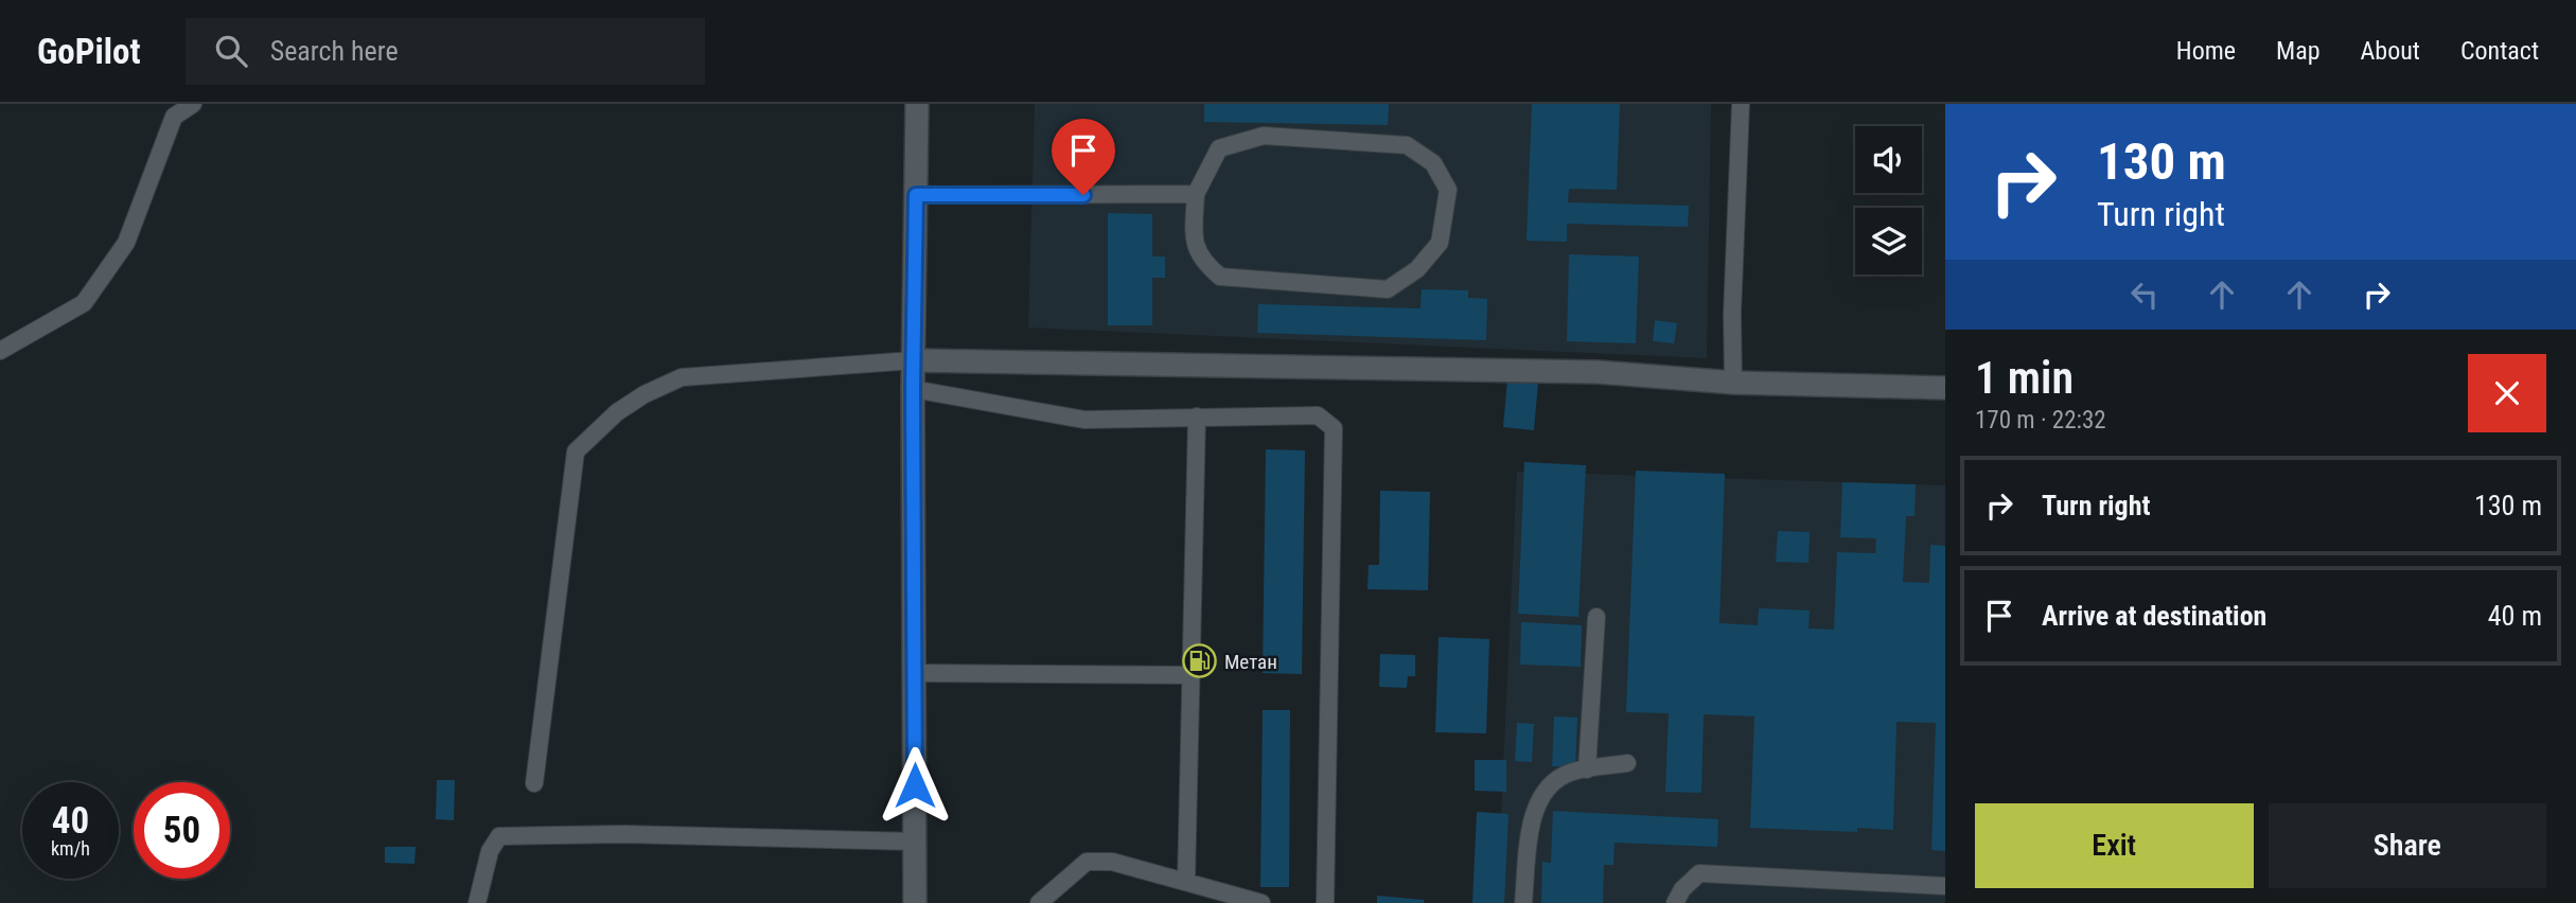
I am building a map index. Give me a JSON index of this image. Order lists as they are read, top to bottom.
{
  "places": {
    "fuel station": ["Метан"]
  },
  "page": {
    "header": "GoPilot",
    "search": "Search here",
    "nav": [
      "Home",
      "Map",
      "About",
      "Contact"
    ],
    "turn": ["130 m", "Turn right"],
    "heading": ["1 min", "170 m · 22:32"],
    "list": [
      {
        "name": "Turn right",
        "value": "130 m"
      },
      {
        "name": "Arrive at destination",
        "value": "40 m"
      }
    ],
    "speed": "40 km/h",
    "limit": "50",
    "buttons": ["Exit", "Share"]
  }
}
